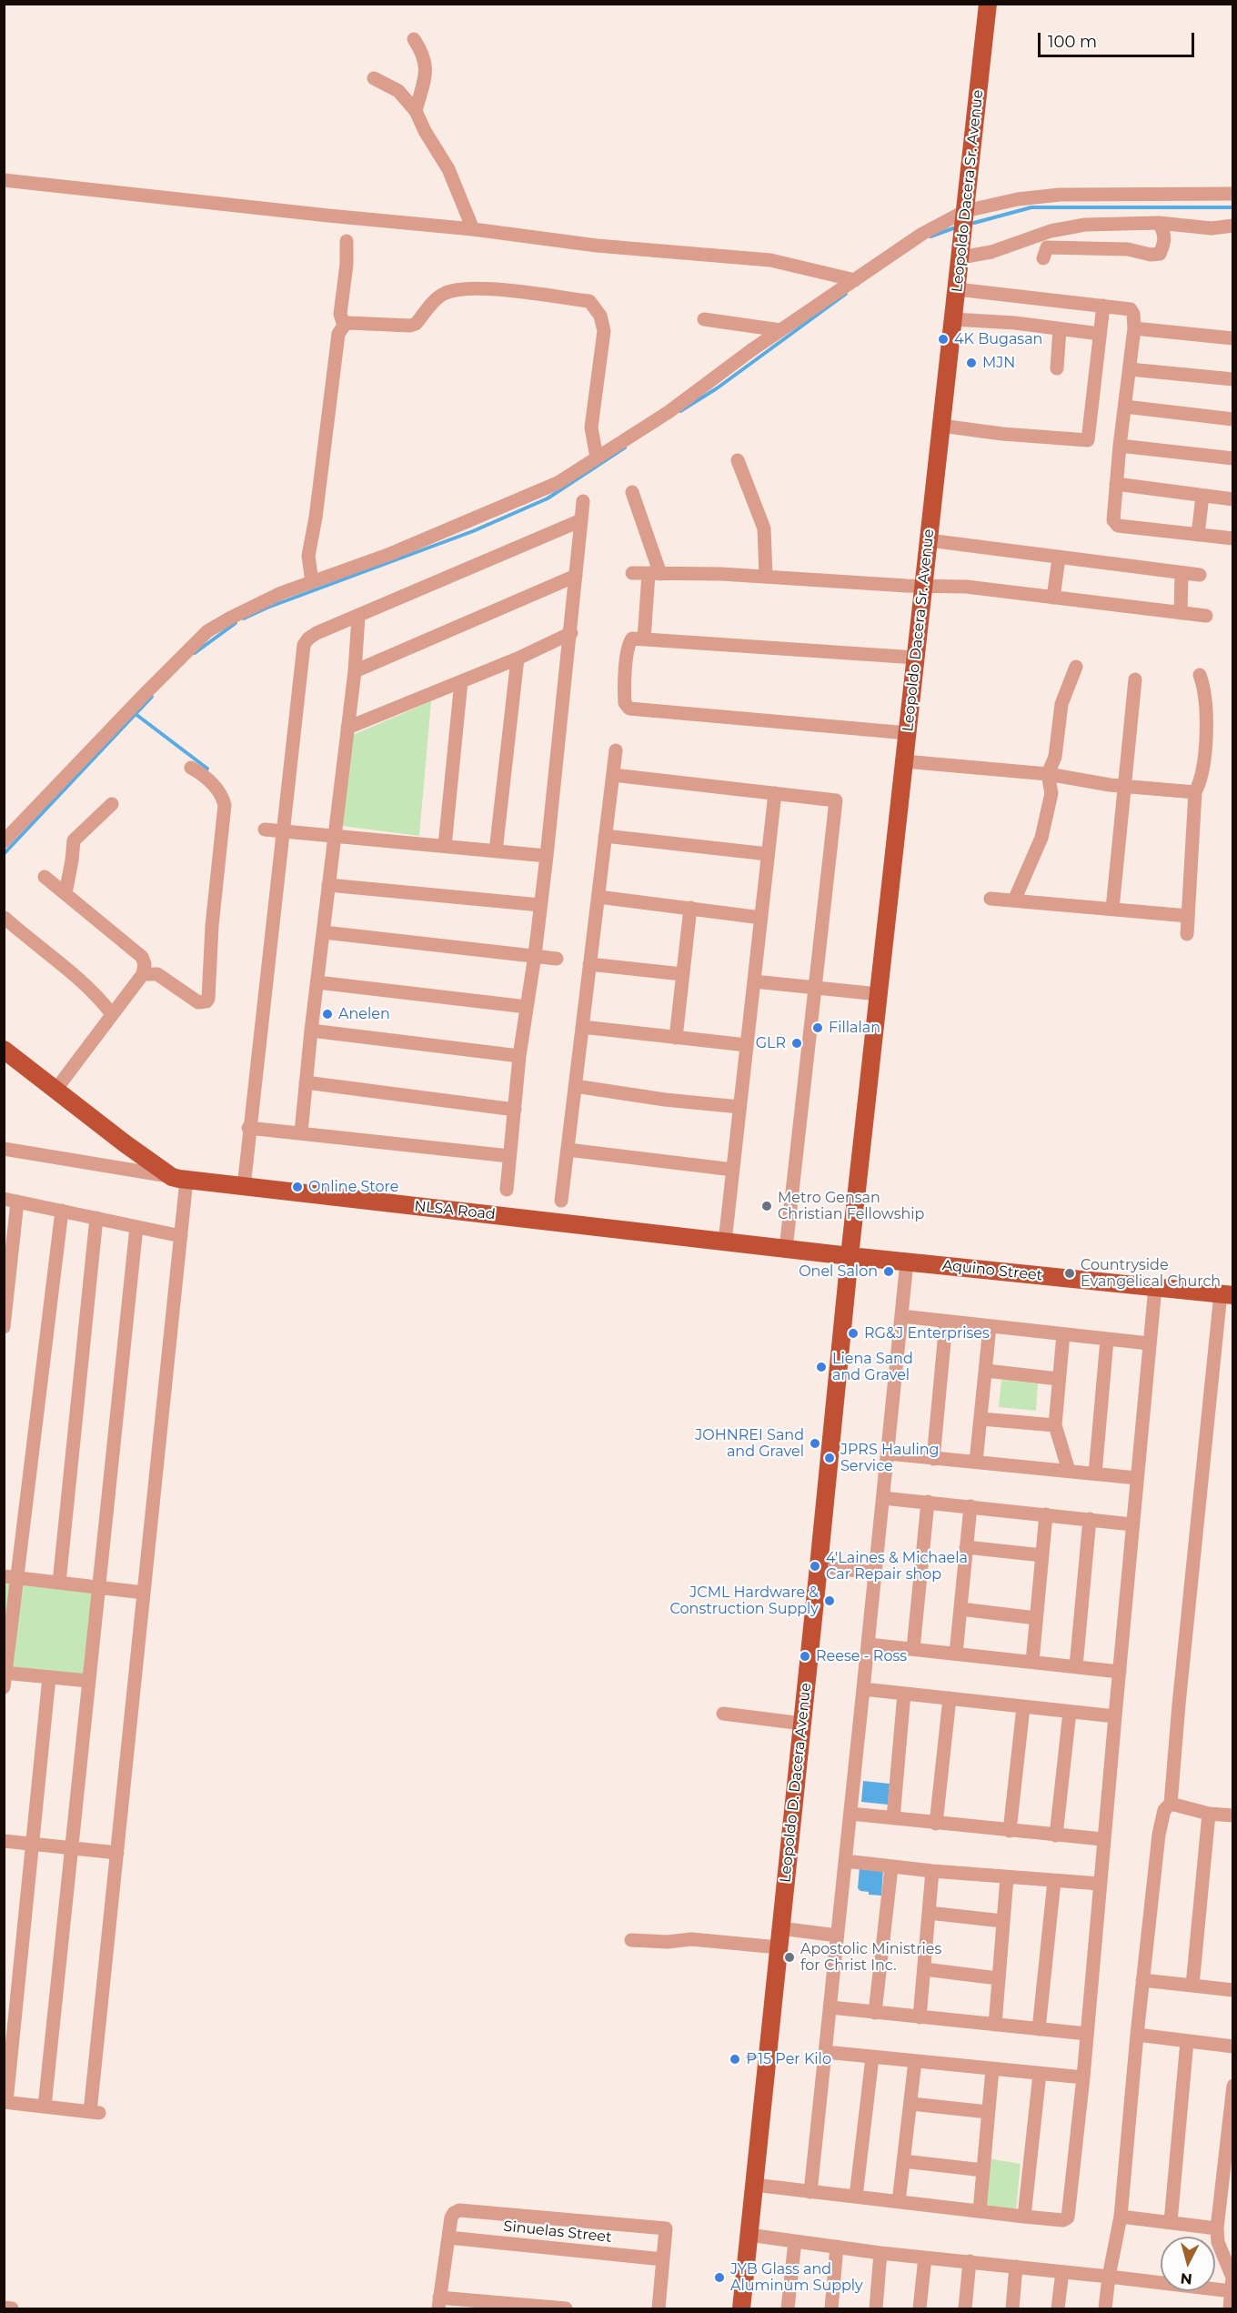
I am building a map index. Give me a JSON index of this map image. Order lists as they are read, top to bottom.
{
  "streets": {
    "main road": [
      "Leopoldo Dacera Sr. Avenue",
      "NLSA Road",
      "Aquino Street",
      "Leopoldo D. Dacera Avenue"
    ],
    "street": ["Sinuelas Street"]
  },
  "crossings": [
    ["Leopoldo Dacera Sr. Avenue", "NLSA Road"],
    ["Leopoldo Dacera Sr. Avenue", "Aquino Street"],
    ["Leopoldo Dacera Sr. Avenue", "Leopoldo D. Dacera Avenue"],
    ["NLSA Road", "Aquino Street"],
    ["NLSA Road", "Leopoldo D. Dacera Avenue"],
    ["Aquino Street", "Leopoldo D. Dacera Avenue"]
  ],
  "places": [
    "4K Bugasan",
    "MJN",
    "Anelen",
    "Fillalan",
    "GLR",
    "Online Store",
    "Metro Gensan Christian Fellowship",
    "Onel Salon",
    "Countryside Evangelical Church",
    "RG&J Enterprises",
    "Liena Sand and Gravel",
    "JOHNREI Sand and Gravel",
    "JPRS Hauling Service",
    "4'Laines & Michaela Car Repair shop",
    "JCML Hardware & Construction Supply",
    "Reese - Ross",
    "Apostolic Ministries for Christ Inc.",
    "₱15 Per Kilo",
    "JYB Glass and Aluminum Supply"
  ],
  "scale_bar": "100 m",
  "north": "bottom"
}
